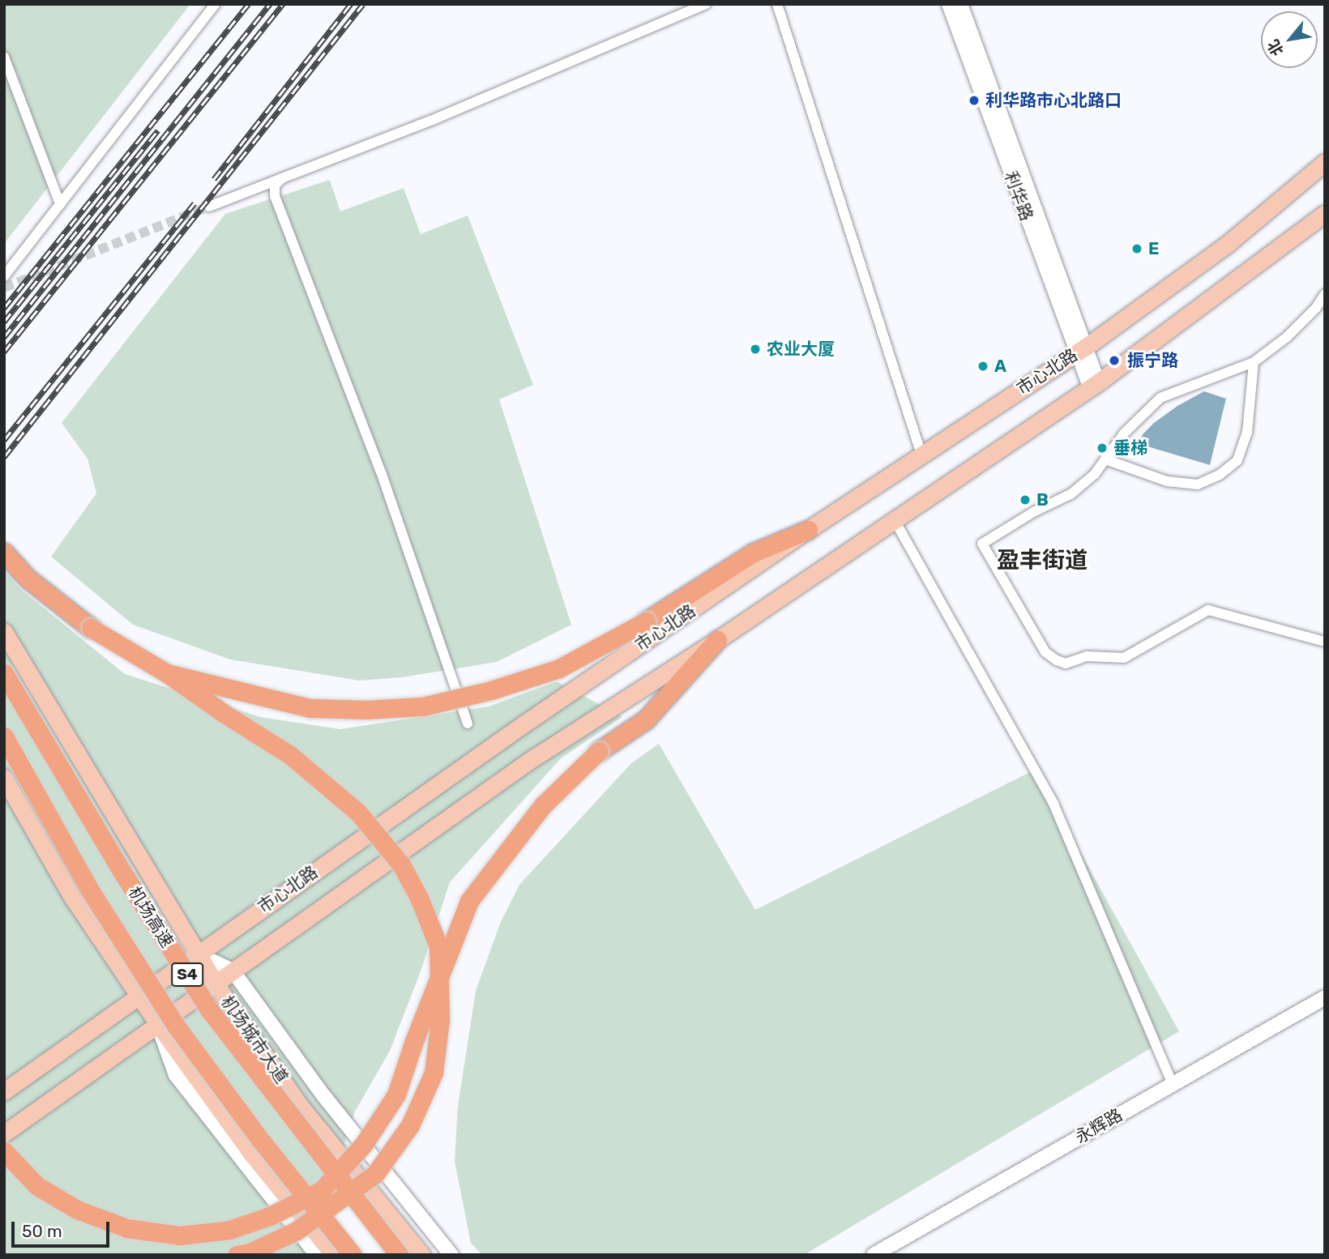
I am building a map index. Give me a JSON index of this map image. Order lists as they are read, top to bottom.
{
  "streets": {
    "highway": ["机场高速", "S4"],
    "main road": ["市心北路", "机场城市大道"],
    "street": ["利华路", "永辉路"]
  },
  "crossings": [
    ["利华路", "市心北路"],
    ["市心北路", "机场城市大道"]
  ],
  "districts": ["盈丰街道"],
  "places": [
    "利华路市心北路口",
    "E",
    "农业大厦",
    "振宁路",
    "A",
    "垂梯",
    "B"
  ],
  "scale_bar": "50 m",
  "north": "bottom left"
}
